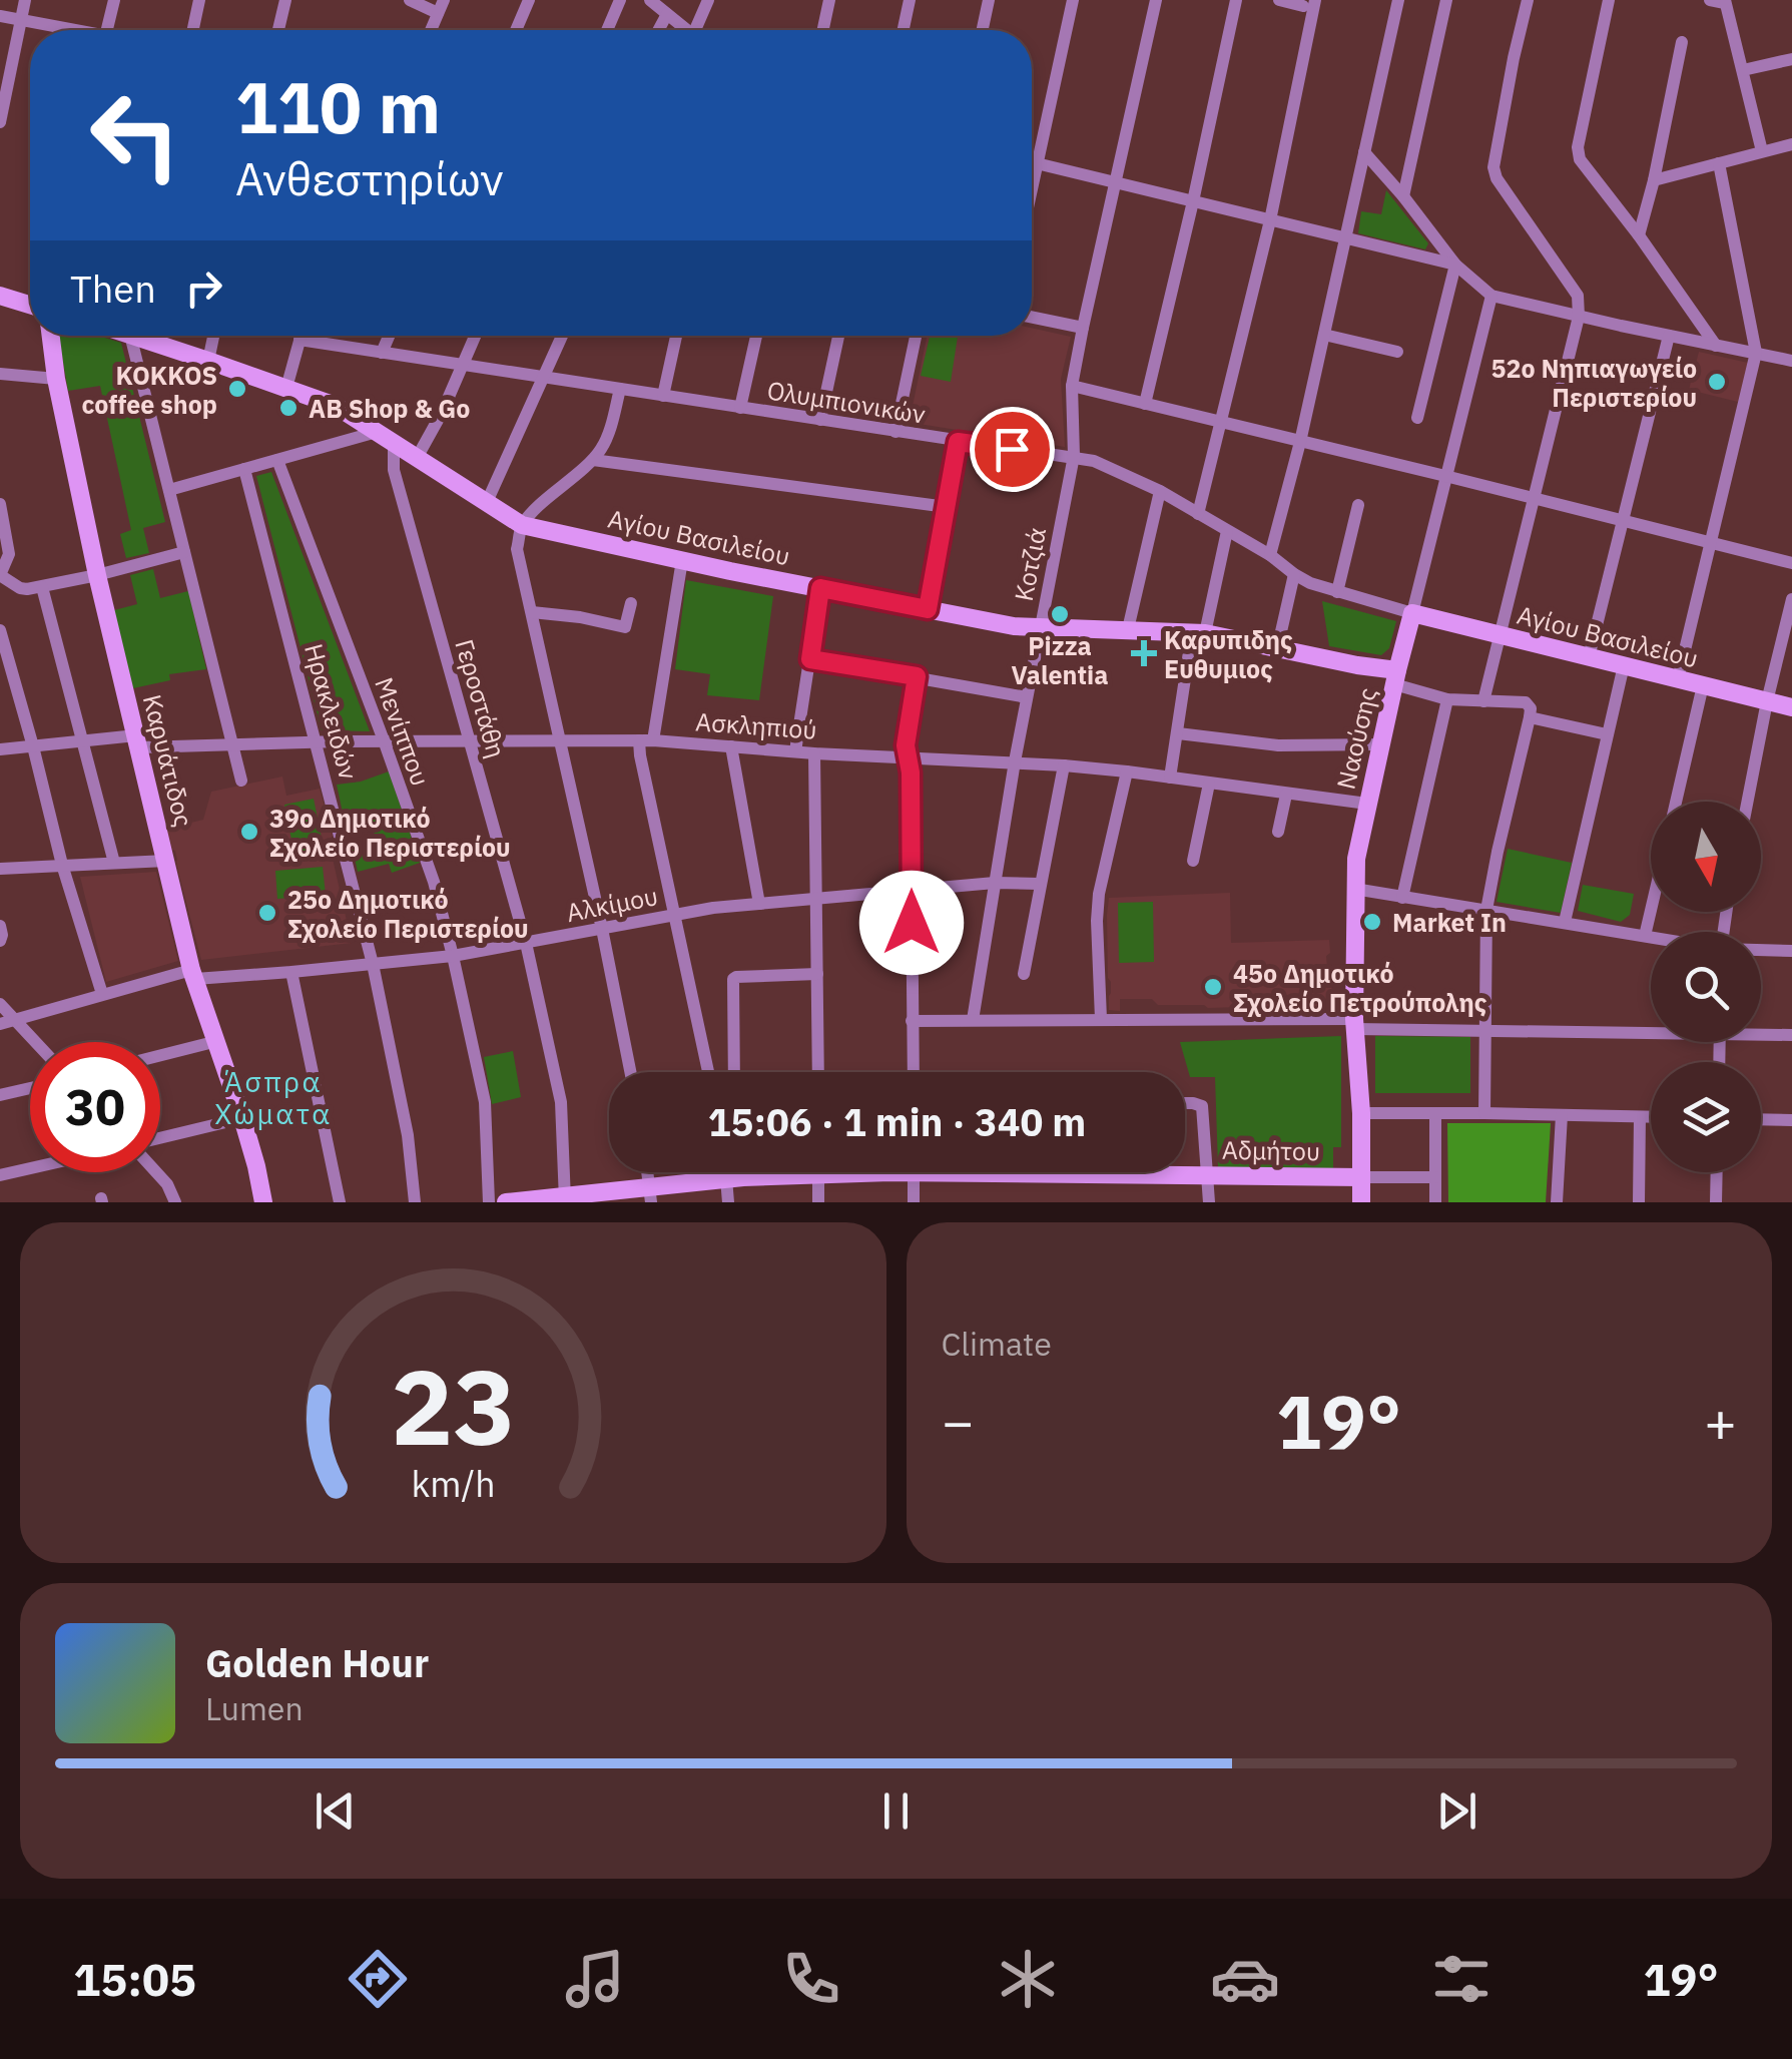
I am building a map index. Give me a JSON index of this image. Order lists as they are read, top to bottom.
{
  "streets": {
    "street": [
      "Ολυμπιονικών",
      "Αγίου Βασιλείου",
      "Κοτζιά",
      "Γεροστάθη",
      "Ηρακλειδών",
      "Ασκληπιού",
      "Μενίππου",
      "Ναούσης",
      "Καρυάτιδος",
      "Αλκίμου",
      "Αδμήτου"
    ]
  },
  "crossings": [
    ["Ολυμπιονικών", "Αγίου Βασιλείου"],
    ["Ολυμπιονικών", "Κοτζιά"],
    ["Ολυμπιονικών", "Ναούσης"],
    ["Αγίου Βασιλείου", "Κοτζιά"],
    ["Αγίου Βασιλείου", "Γεροστάθη"],
    ["Αγίου Βασιλείου", "Ναούσης"],
    ["Κοτζιά", "Ασκληπιού"],
    ["Κοτζιά", "Αλκίμου"],
    ["Γεροστάθη", "Ασκληπιού"],
    ["Γεροστάθη", "Αλκίμου"],
    ["Γεροστάθη", "Αδμήτου"],
    ["Ηρακλειδών", "Ασκληπιού"],
    ["Ηρακλειδών", "Αλκίμου"],
    ["Ασκληπιού", "Μενίππου"],
    ["Ασκληπιού", "Ναούσης"],
    ["Ασκληπιού", "Καρυάτιδος"],
    ["Μενίππου", "Αλκίμου"],
    ["Ναούσης", "Αδμήτου"],
    ["Καρυάτιδος", "Αλκίμου"]
  ],
  "districts": ["Άσπρα Χώματα"],
  "places": {
    "other": [
      "52ο Νηπιαγωγείο Περιστερίου",
      "KOKKOS coffee shop",
      "AB Shop & Go",
      "Pizza Valentia",
      "39ο Δημοτικό Σχολείο Περιστερίου",
      "25ο Δημοτικό Σχολείο Περιστερίου",
      "Market In",
      "45ο Δημοτικό Σχολείο Πετρούπολης"
    ],
    "health": ["Καρυπιδης Ευθυμιος"]
  },
  "north": "bottom",
  "page": {
    "turn": ["110 m", "Ανθεστηρίων"],
    "then": "Then",
    "limit": "30",
    "trip": "15:06 · 1 min · 340 m",
    "tile": "Climate",
    "heat": ["−", "19°", "+"],
    "song": ["Golden Hour", "Lumen"],
    "tabs": ["15:05", "19°"],
    "gauge": ["23", "km/h"]
  }
}
